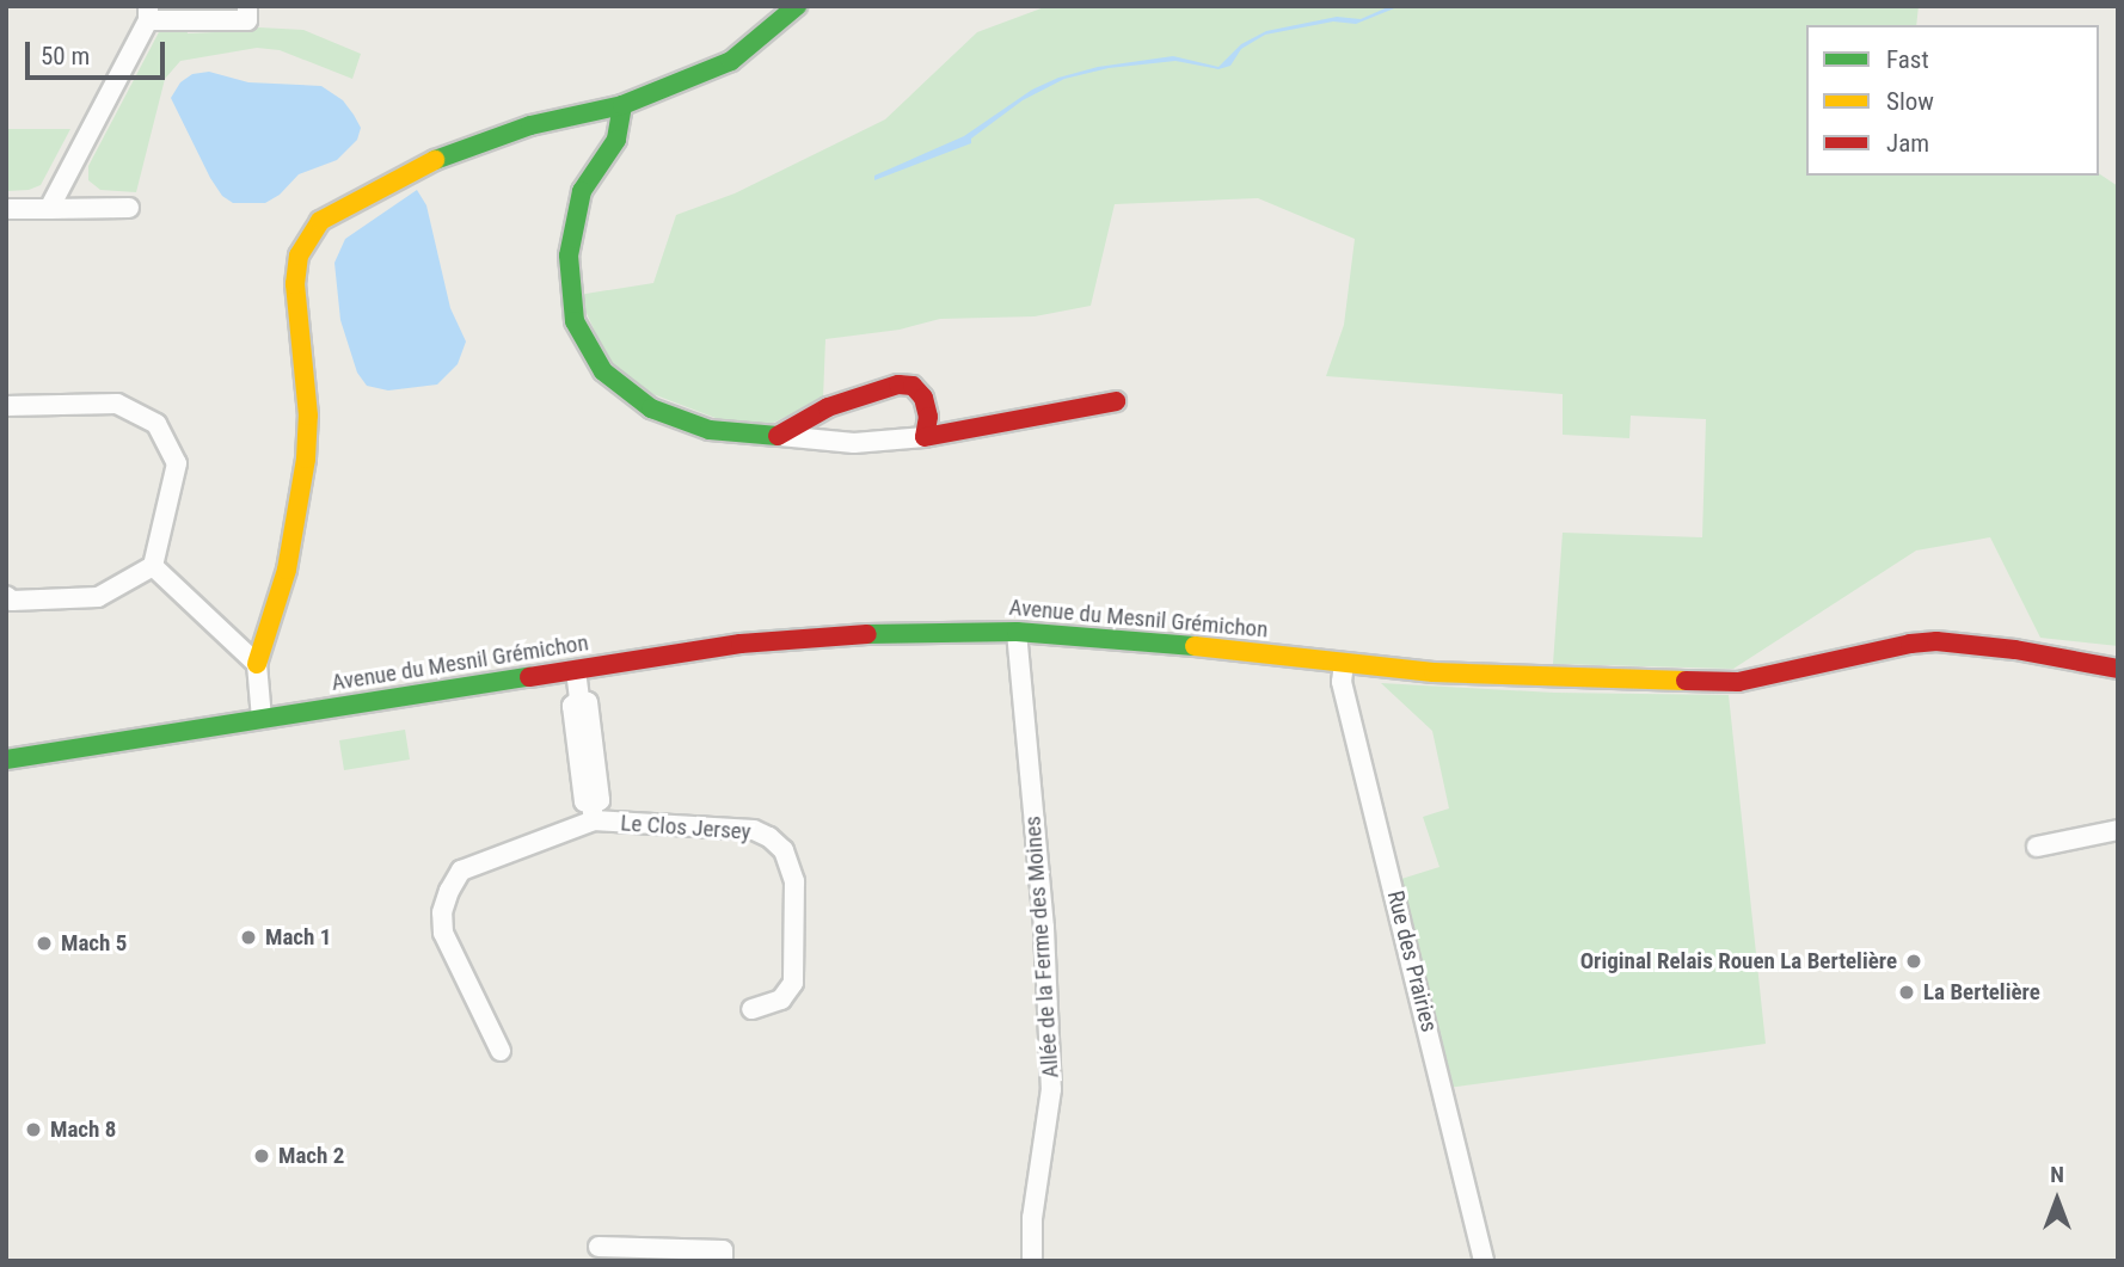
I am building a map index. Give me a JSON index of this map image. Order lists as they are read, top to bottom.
{
  "streets": {
    "street": [
      "Avenue du Mesnil Grémichon",
      "Le Clos Jersey",
      "Allée de la Ferme des Moines",
      "Rue des Prairies"
    ]
  },
  "crossings": [
    ["Avenue du Mesnil Grémichon", "Le Clos Jersey"],
    ["Avenue du Mesnil Grémichon", "Allée de la Ferme des Moines"],
    ["Avenue du Mesnil Grémichon", "Rue des Prairies"]
  ],
  "places": [
    "Mach 1",
    "Mach 5",
    "Original Relais Rouen La Bertelière",
    "La Bertelière",
    "Mach 8",
    "Mach 2"
  ],
  "legend": ["Fast", "Slow", "Jam"],
  "scale_bar": "50 m",
  "north": "top"
}
